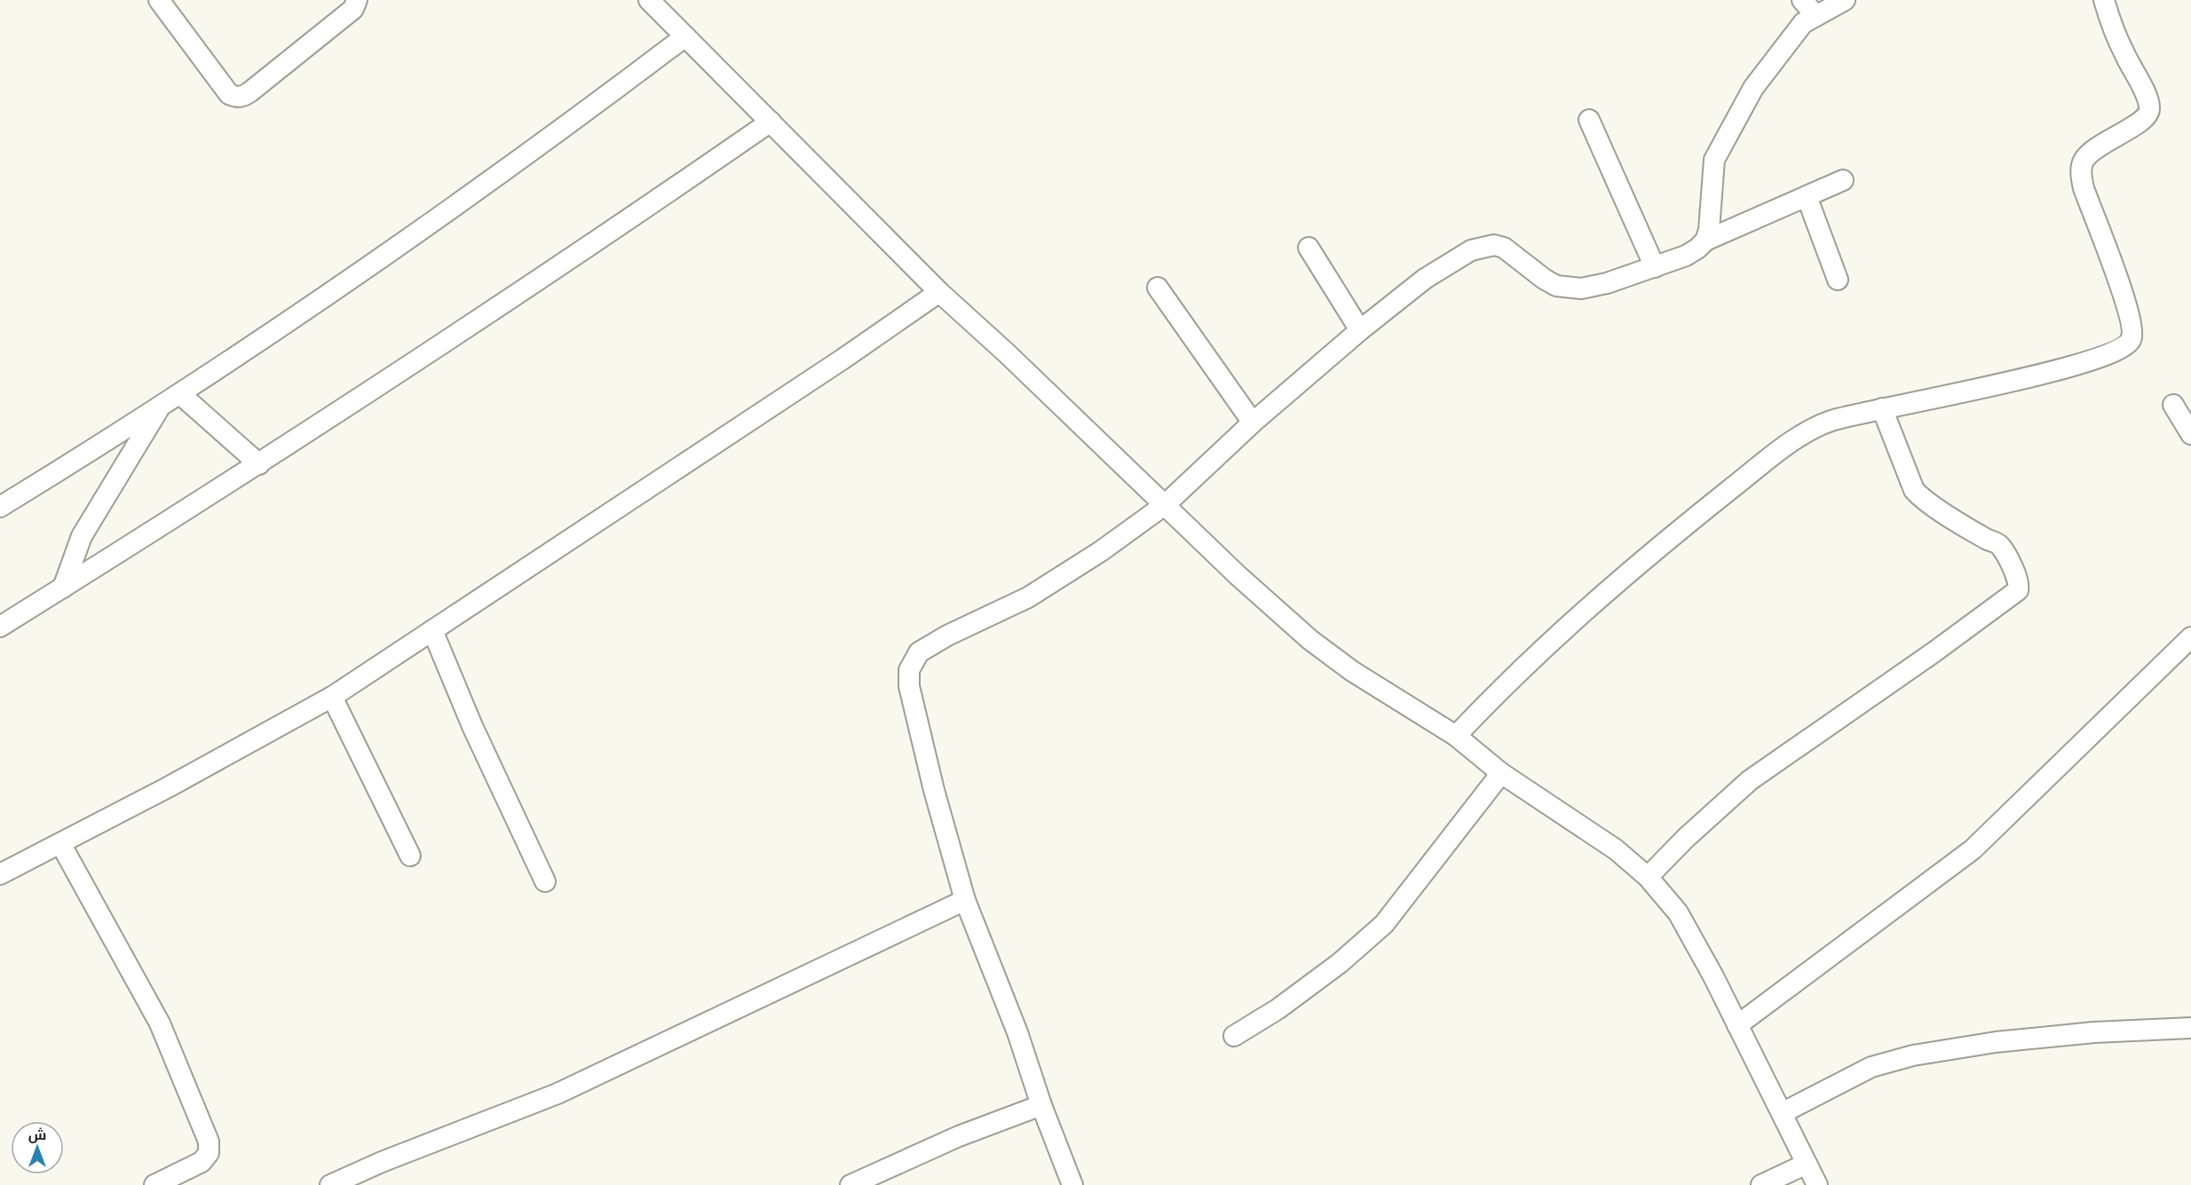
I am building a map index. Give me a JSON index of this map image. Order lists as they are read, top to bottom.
{
  "north": "top"
}
